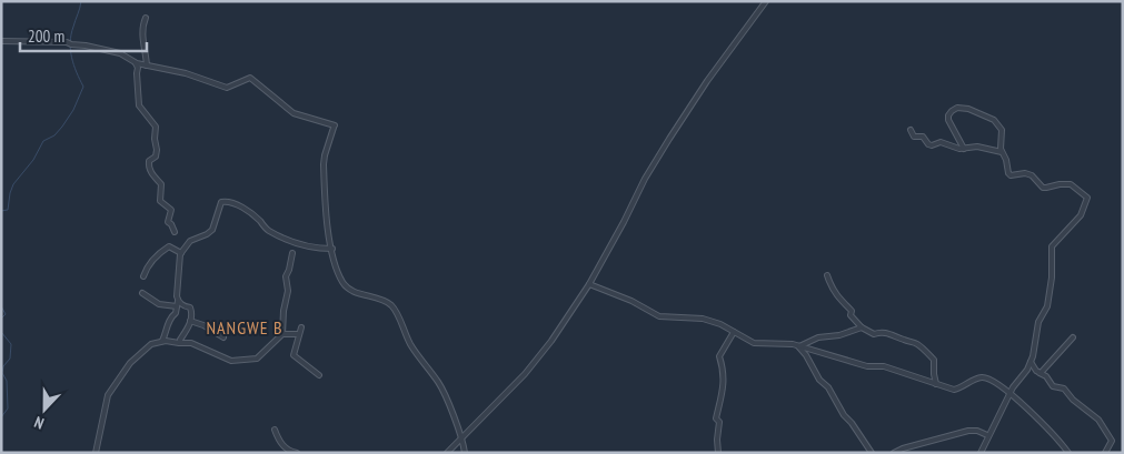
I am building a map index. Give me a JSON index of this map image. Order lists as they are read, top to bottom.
{
  "districts": ["NANGWE B"],
  "scale_bar": "200 m",
  "north": "bottom"
}
